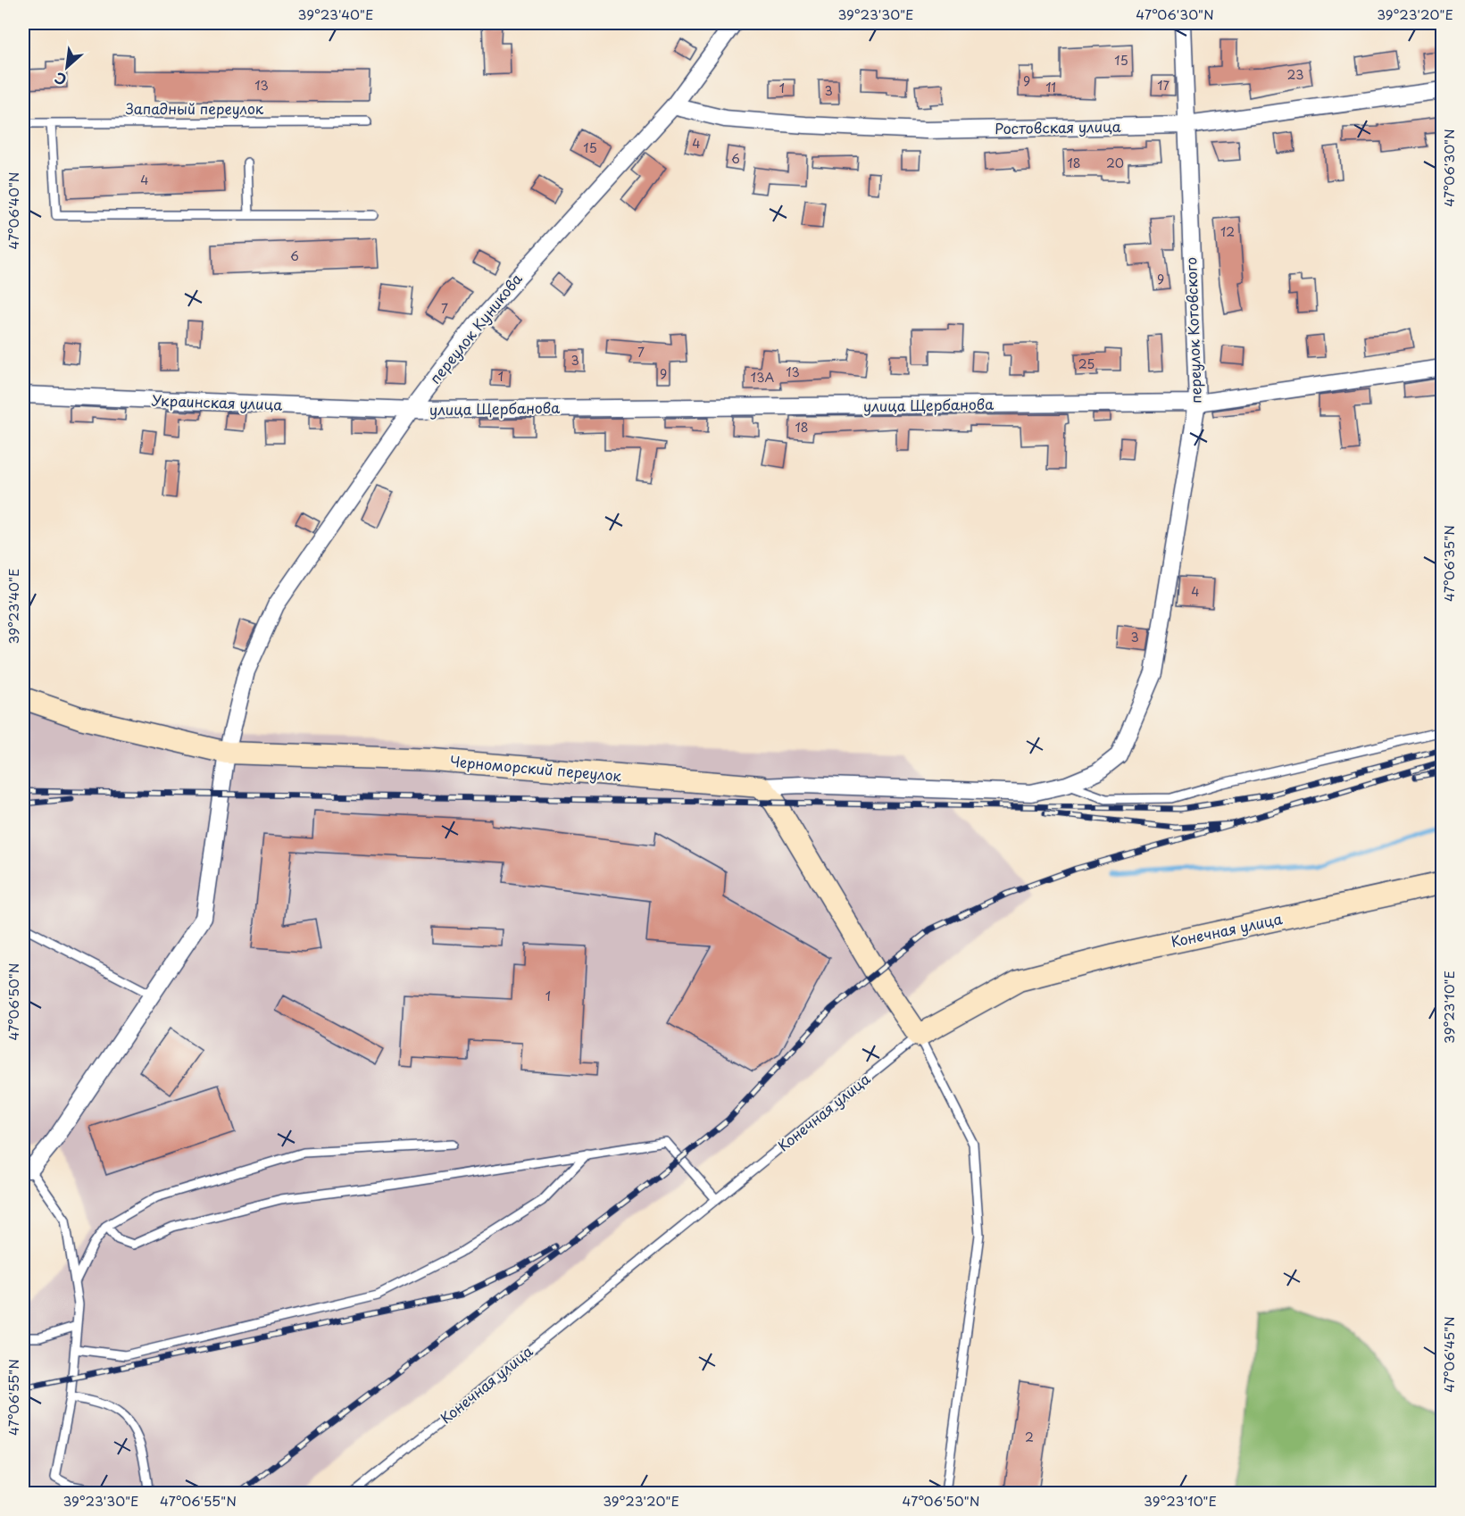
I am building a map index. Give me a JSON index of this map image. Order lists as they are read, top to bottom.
{
  "streets": {
    "street": [
      "Ростовская улица",
      "переулок Куникова",
      "переулок Котовского",
      "Украинская улица",
      "улица Щербанова",
      "Черноморский переулок",
      "Конечная улица"
    ],
    "lane": ["Западный переулок"]
  },
  "crossings": [
    ["Ростовская улица", "переулок Куникова"],
    ["Ростовская улица", "переулок Котовского"],
    ["переулок Куникова", "Украинская улица"],
    ["переулок Куникова", "улица Щербанова"],
    ["переулок Куникова", "Черноморский переулок"],
    ["переулок Котовского", "улица Щербанова"],
    ["Украинская улица", "улица Щербанова"]
  ],
  "house_numbers": [
    "15",
    "23",
    "9",
    "13",
    "17",
    "11",
    "1",
    "3",
    "4",
    "15",
    "6",
    "18",
    "20",
    "4",
    "12",
    "6",
    "9",
    "7",
    "7",
    "3",
    "25",
    "13",
    "9",
    "1",
    "13А",
    "18",
    "4",
    "3",
    "1",
    "2"
  ],
  "north": "bottom left",
  "coordinates": [
    "39°23'40\"E",
    "39°23'30\"E",
    "47°06'30\"N",
    "39°23'20\"E",
    "47°06'40\"N",
    "47°06'35\"N",
    "47°06'50\"N",
    "39°23'10\"E",
    "47°06'45\"N",
    "47°06'55\"N"
  ]
}
